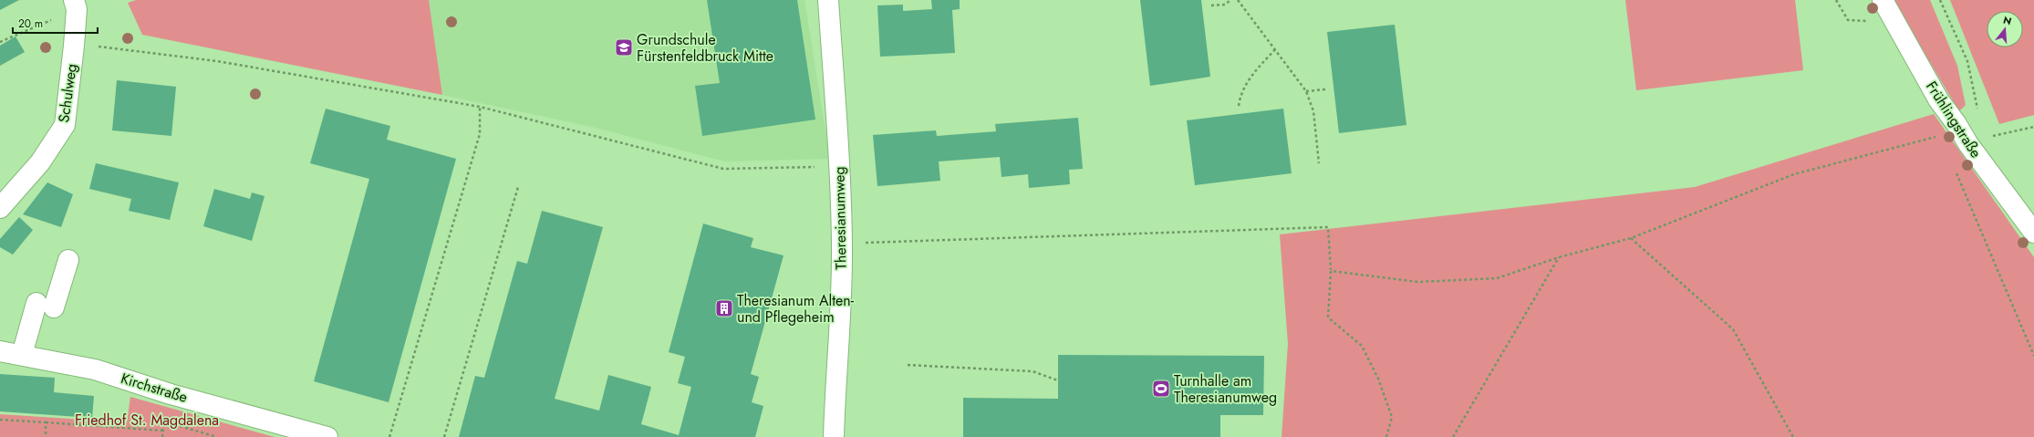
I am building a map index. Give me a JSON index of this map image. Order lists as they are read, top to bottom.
{
  "streets": {
    "street": [
      "Schulweg",
      "Frühlingstraße",
      "Theresianumweg",
      "Kirchstraße"
    ]
  },
  "parks": ["Friedhof St. Magdalena"],
  "places": {
    "school or university": ["Grundschule Fürstenfeldbruck Mitte"],
    "building": ["Theresianum Alten- und Pflegeheim"],
    "sports": ["Turnhalle am Theresianumweg"]
  },
  "scale_bar": "20 m",
  "north": "top"
}
